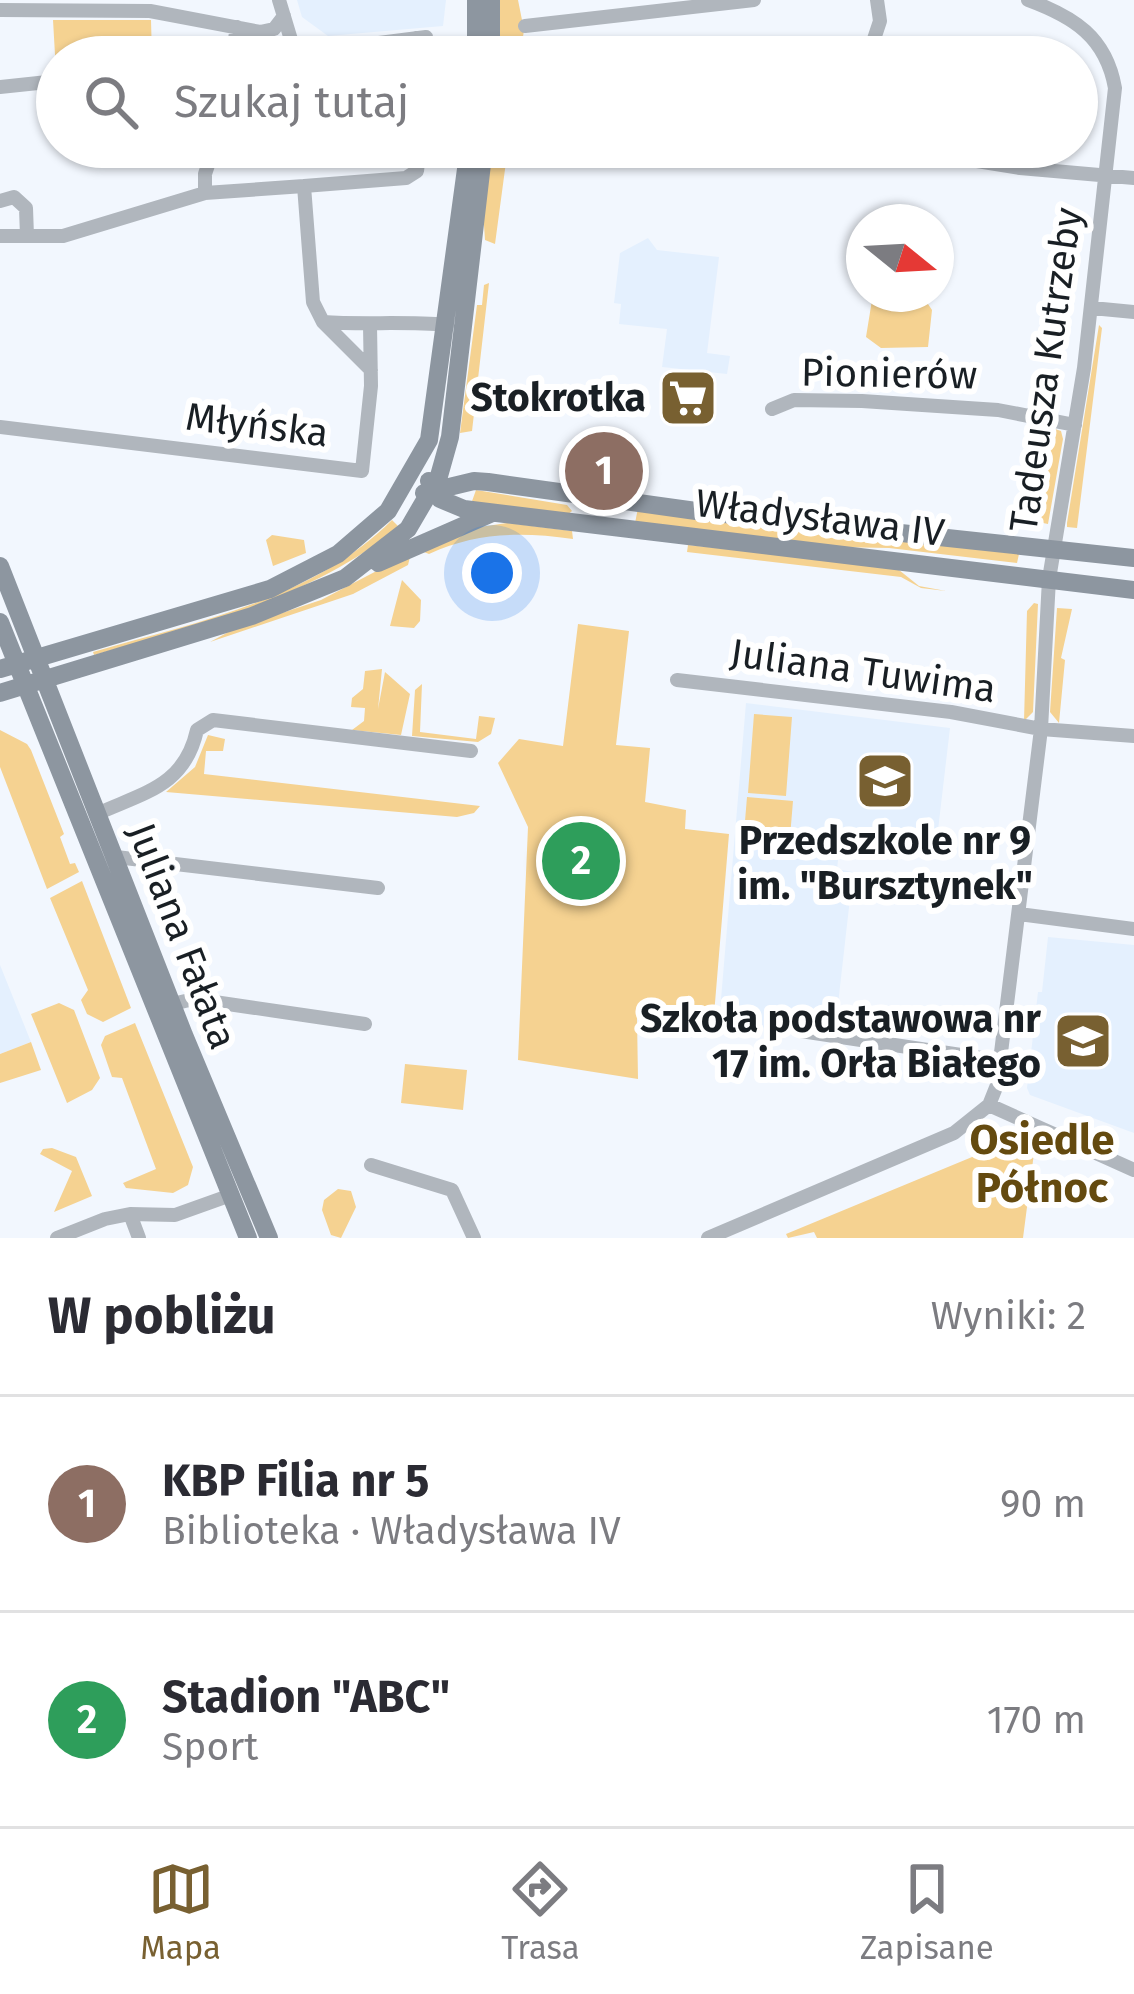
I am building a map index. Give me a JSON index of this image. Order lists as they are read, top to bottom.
{
  "streets": {
    "street": [
      "Tadeusza Kutrzeby",
      "Pionierów",
      "Młyńska",
      "Władysława IV",
      "Juliana Tuwima",
      "Juliana Fałata"
    ]
  },
  "crossings": [
    ["Tadeusza Kutrzeby", "Pionierów"],
    ["Tadeusza Kutrzeby", "Władysława IV"],
    ["Tadeusza Kutrzeby", "Juliana Tuwima"]
  ],
  "districts": ["Osiedle Północ"],
  "places": {
    "supermarket": ["Stokrotka"],
    "school or university": ["Przedszkole nr 9 im. \"Bursztynek\"", "Szkoła podstawowa nr 17 im. Orła Białego"]
  },
  "north": "right",
  "page": {
    "search": "Szukaj tutaj",
    "pins": ["1", "2"],
    "heading": ["W pobliżu", "Wyniki: 2"],
    "list": [
      {
        "mark": "1",
        "name": "KBP Filia nr 5",
        "note": "Biblioteka · Władysława IV",
        "value": "90 m"
      },
      {
        "mark": "2",
        "name": "Stadion \"ABC\"",
        "note": "Sport",
        "value": "170 m"
      }
    ],
    "nav": ["Mapa", "Trasa", "Zapisane"]
  }
}
